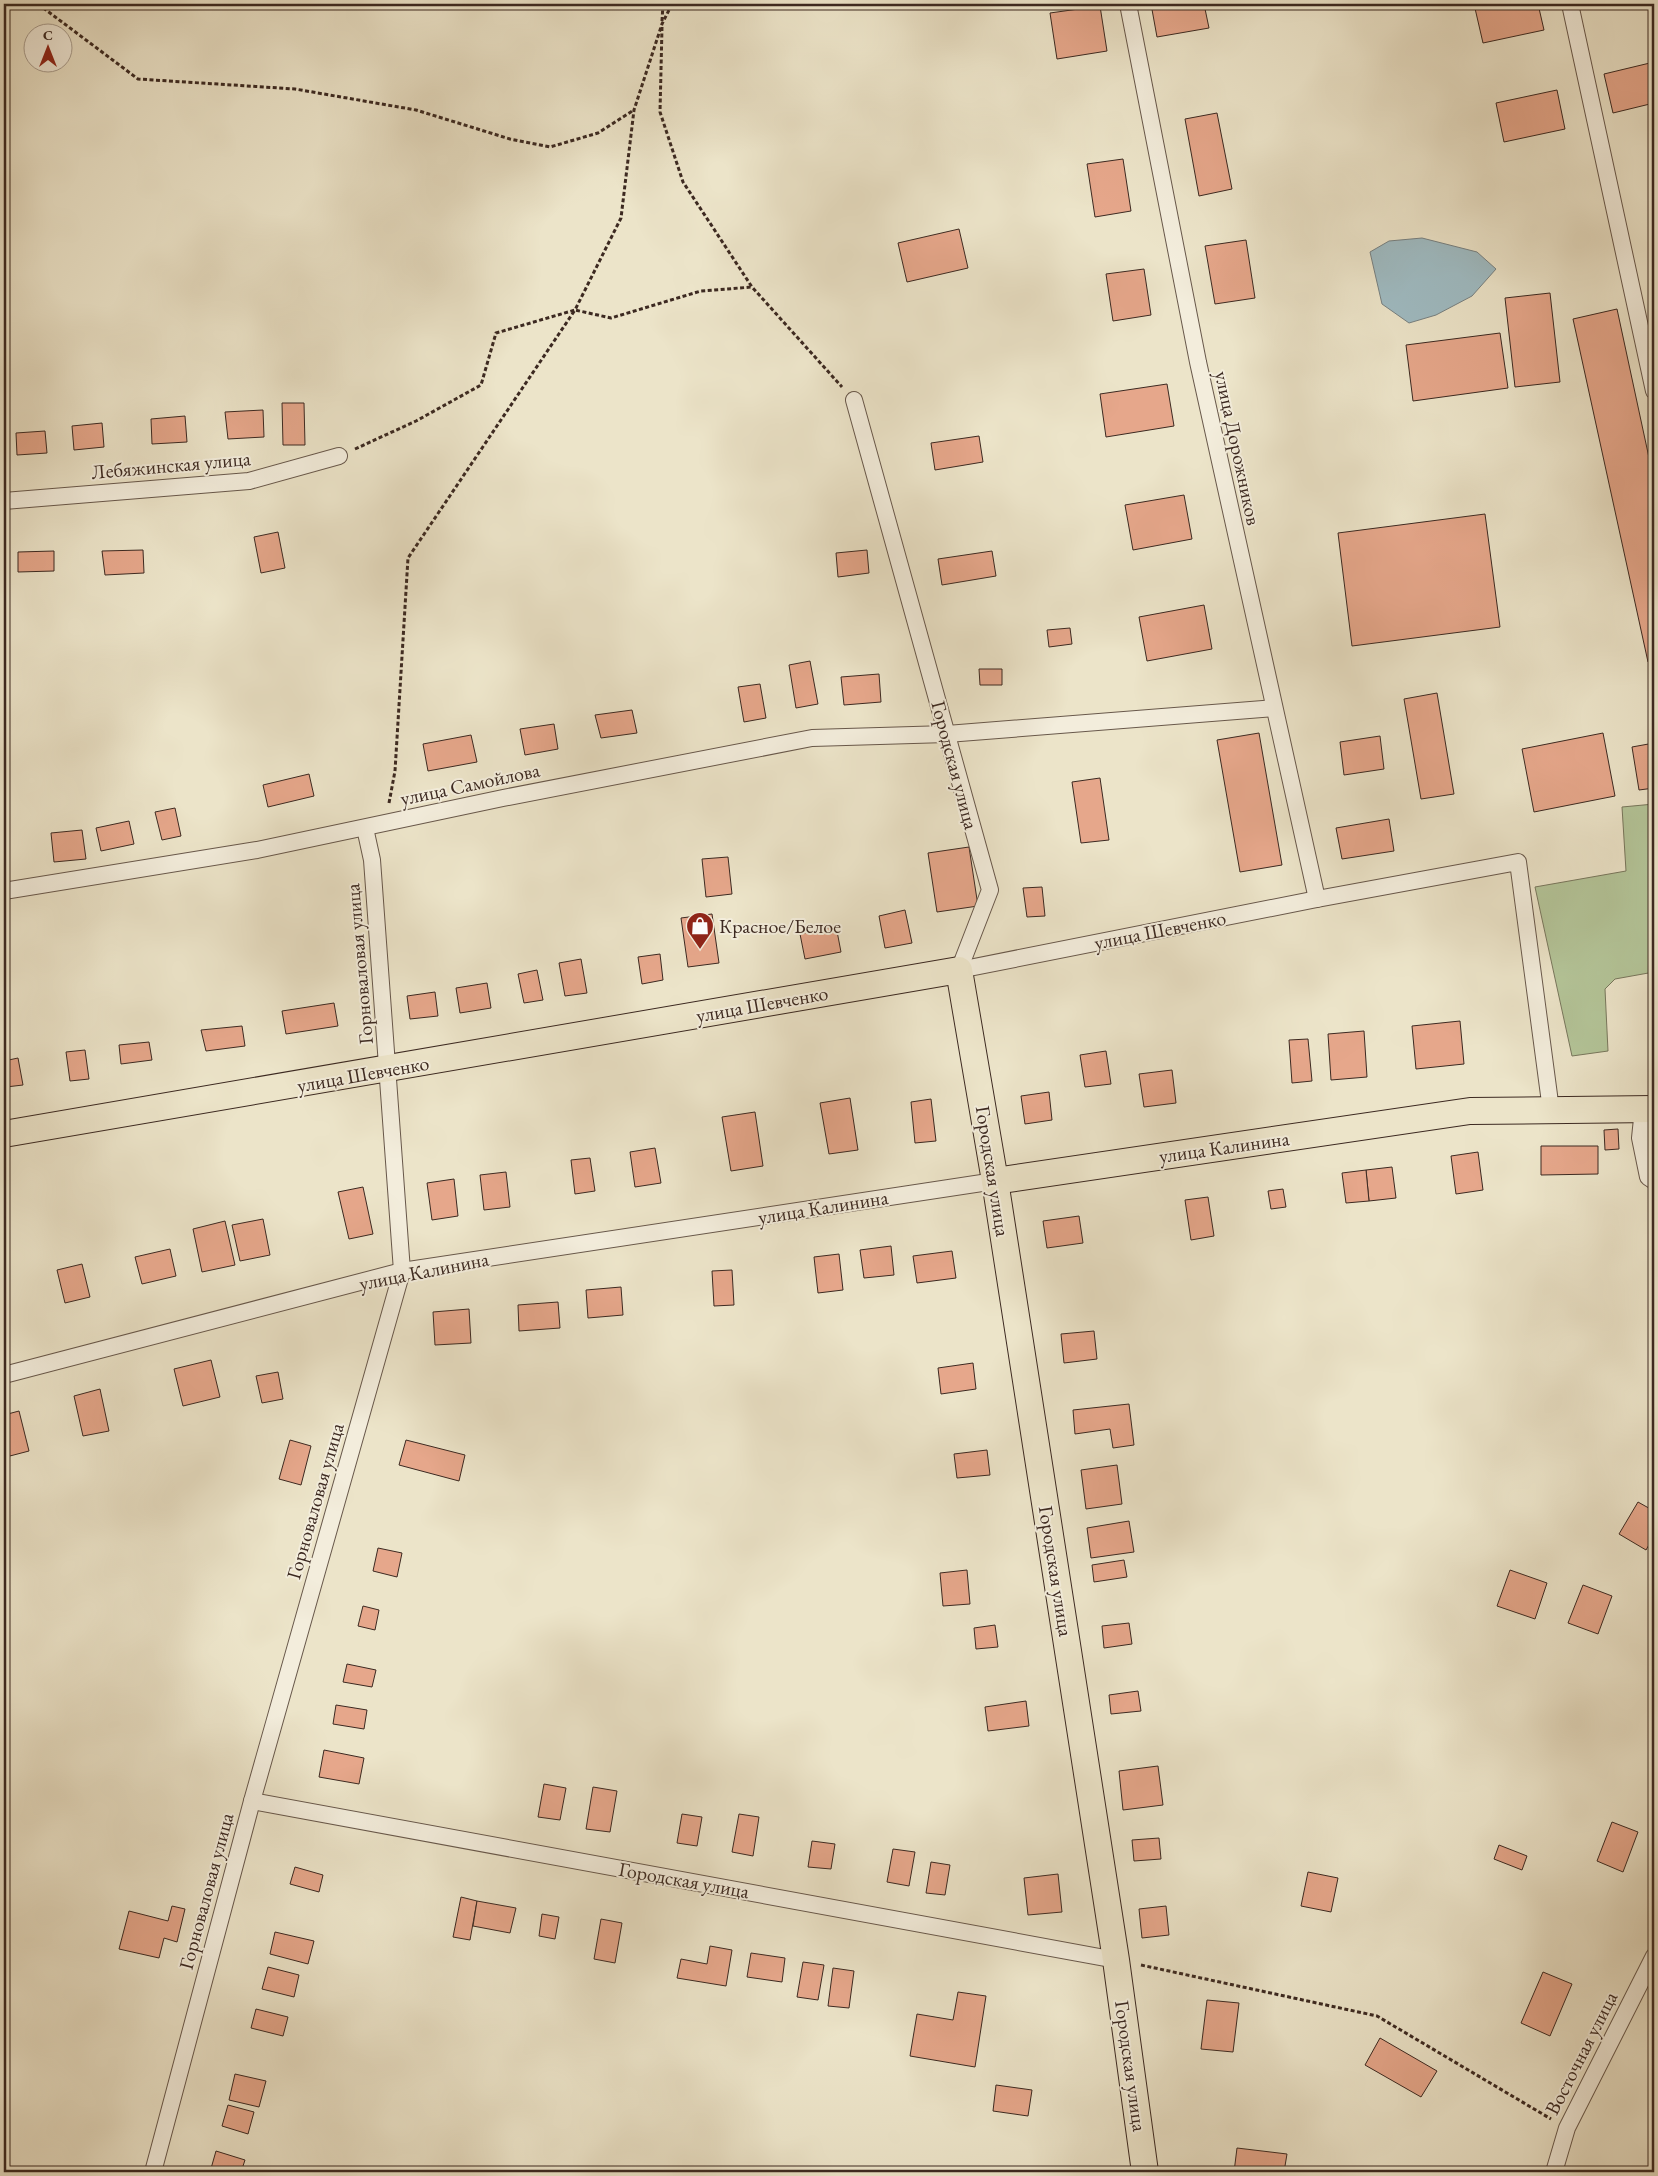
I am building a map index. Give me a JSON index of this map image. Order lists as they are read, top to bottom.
{
  "streets": {
    "main road": ["Городская улица", "улица Шевченко", "улица Калинина"],
    "street": [
      "улица Дорожников",
      "Лебяжинская улица",
      "улица Самойлова",
      "Горноваловая улица",
      "Восточная улица"
    ]
  },
  "crossings": [
    ["улица Дорожников", "улица Самойлова"],
    ["улица Дорожников", "улица Шевченко"],
    ["Городская улица", "улица Самойлова"],
    ["Городская улица", "улица Шевченко"],
    ["Городская улица", "Горноваловая улица"],
    ["Городская улица", "улица Калинина"],
    ["улица Самойлова", "Горноваловая улица"],
    ["улица Шевченко", "Горноваловая улица"],
    ["улица Шевченко", "улица Калинина"],
    ["Горноваловая улица", "улица Калинина"]
  ],
  "places": {
    "shop": ["Красное/Белое"]
  },
  "north": "top"
}
